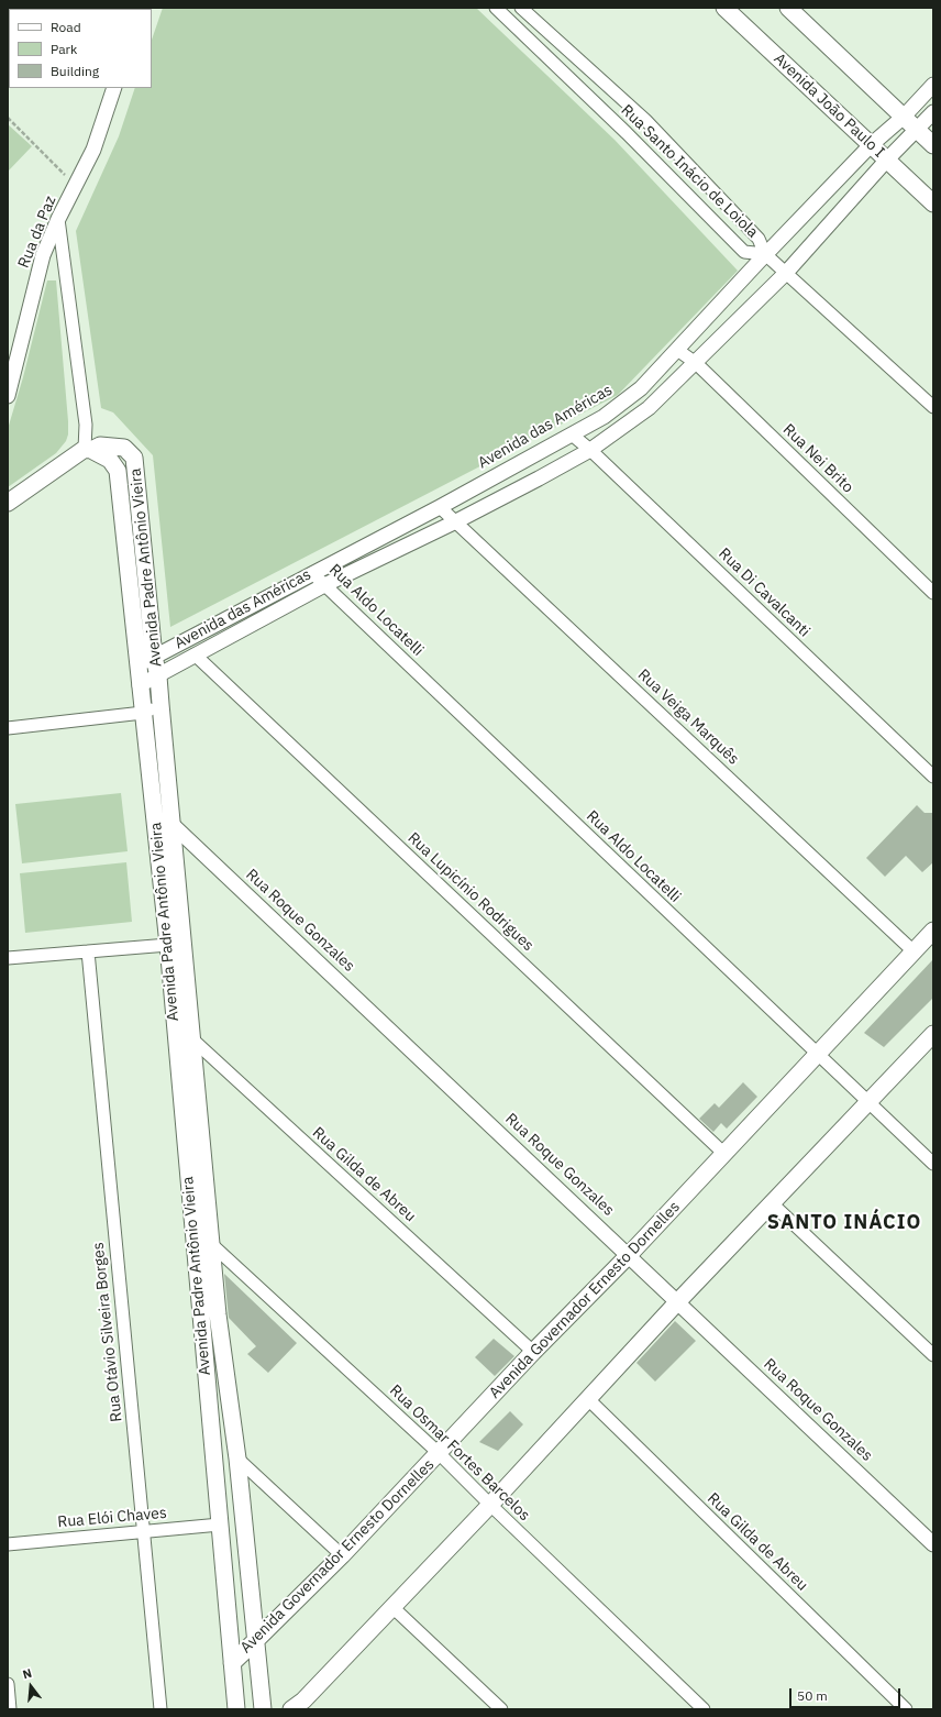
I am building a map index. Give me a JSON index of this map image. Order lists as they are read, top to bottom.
{
  "streets": {
    "main road": ["Avenida João Paulo I", "Avenida Padre Antônio Vieira", "Avenida Governador Ernesto Dornelles"],
    "street": [
      "Rua Santo Inácio de Loiola",
      "Rua da Paz",
      "Avenida das Américas",
      "Rua Nei Brito",
      "Rua Di Cavalcanti",
      "Rua Aldo Locatelli",
      "Rua Veiga Marquês",
      "Rua Lupicínio Rodrigues",
      "Rua Roque Gonzales",
      "Rua Gilda de Abreu",
      "Rua Otávio Silveira Borges",
      "Rua Osmar Fortes Barcelos",
      "Rua Elói Chaves"
    ]
  },
  "crossings": [
    ["Avenida João Paulo I", "Avenida das Américas"],
    ["Rua Santo Inácio de Loiola", "Avenida das Américas"],
    ["Avenida das Américas", "Rua Nei Brito"],
    ["Avenida das Américas", "Avenida Padre Antônio Vieira"],
    ["Avenida das Américas", "Rua Di Cavalcanti"],
    ["Avenida das Américas", "Rua Aldo Locatelli"],
    ["Avenida das Américas", "Rua Veiga Marquês"],
    ["Avenida das Américas", "Rua Lupicínio Rodrigues"],
    ["Avenida Padre Antônio Vieira", "Rua Roque Gonzales"],
    ["Avenida Padre Antônio Vieira", "Rua Gilda de Abreu"],
    ["Avenida Padre Antônio Vieira", "Avenida Governador Ernesto Dornelles"],
    ["Avenida Padre Antônio Vieira", "Rua Osmar Fortes Barcelos"],
    ["Avenida Padre Antônio Vieira", "Rua Elói Chaves"],
    ["Rua Aldo Locatelli", "Avenida Governador Ernesto Dornelles"],
    ["Rua Veiga Marquês", "Avenida Governador Ernesto Dornelles"],
    ["Rua Lupicínio Rodrigues", "Avenida Governador Ernesto Dornelles"],
    ["Rua Roque Gonzales", "Avenida Governador Ernesto Dornelles"],
    ["Rua Gilda de Abreu", "Avenida Governador Ernesto Dornelles"],
    ["Avenida Governador Ernesto Dornelles", "Rua Osmar Fortes Barcelos"],
    ["Rua Otávio Silveira Borges", "Rua Elói Chaves"]
  ],
  "districts": ["SANTO INÁCIO"],
  "legend": ["Road", "Park", "Building"],
  "scale_bar": "50 m",
  "north": "top"
}
